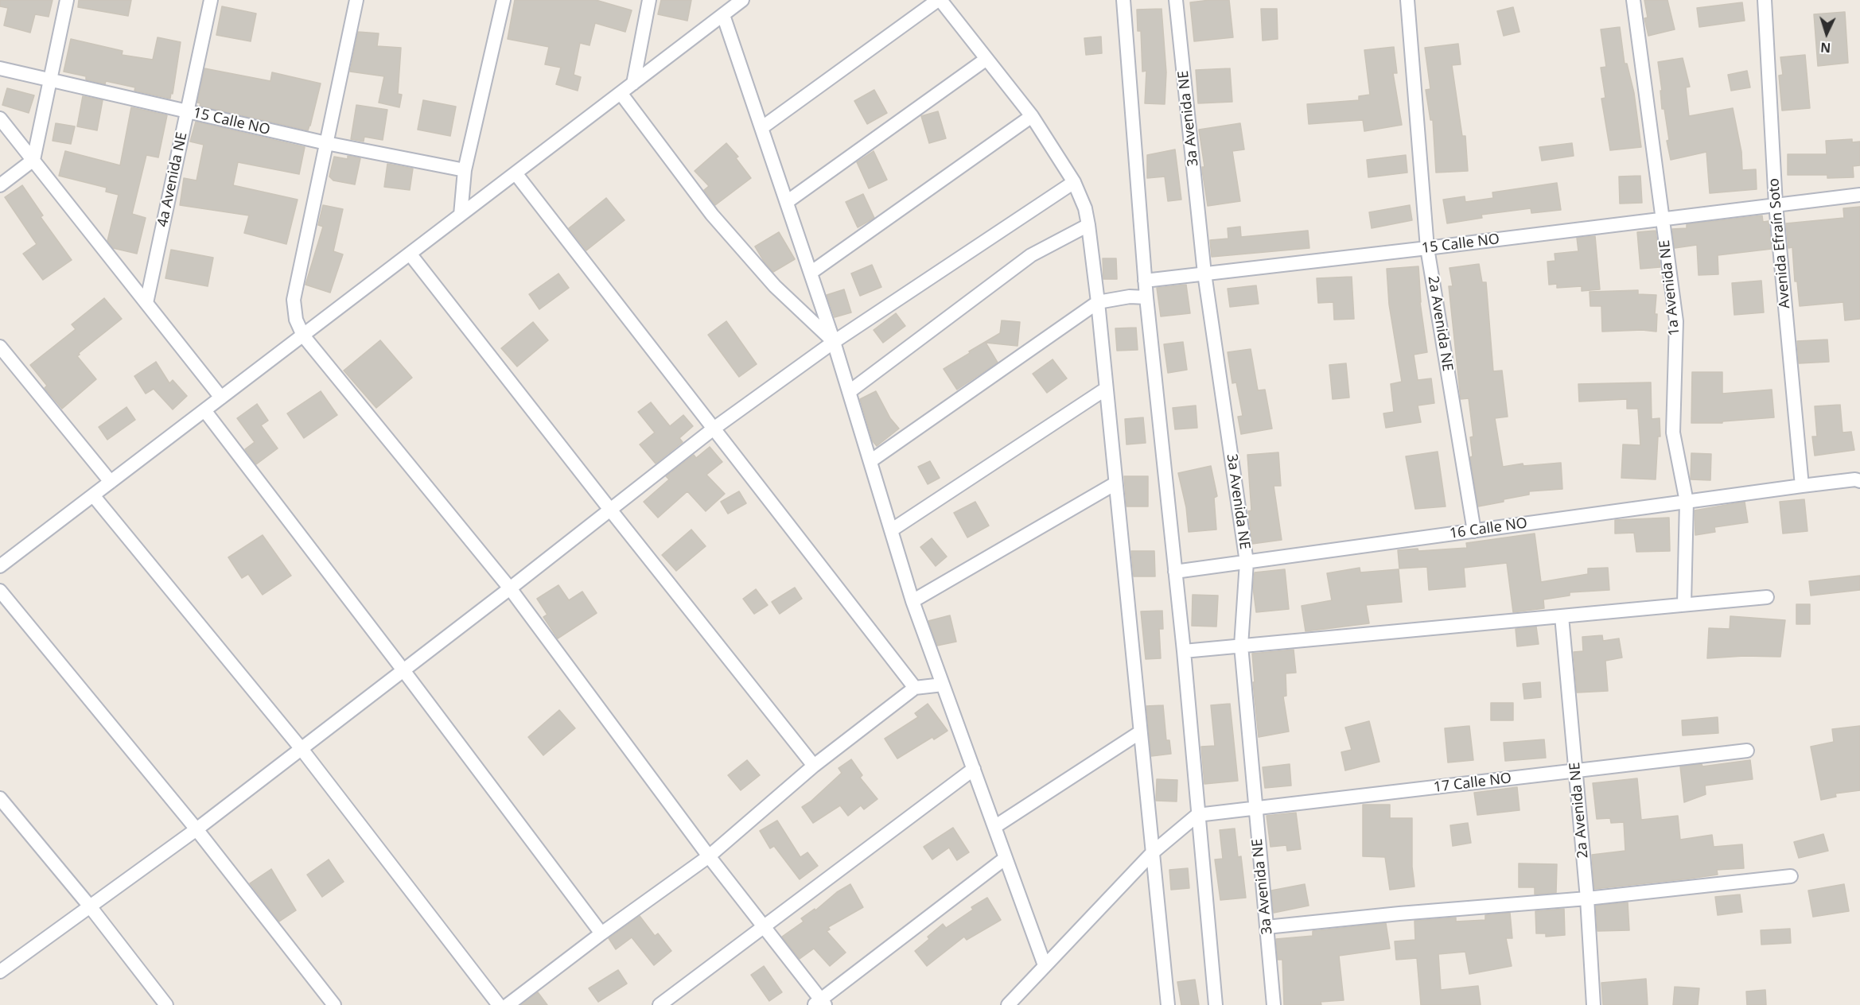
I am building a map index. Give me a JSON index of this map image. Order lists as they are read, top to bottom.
{
  "streets": {
    "street": [
      "3a Avenida NE",
      "15 Calle NO",
      "4a Avenida NE",
      "Avenida Efraín Soto",
      "1a Avenida NE",
      "2a Avenida NE",
      "16 Calle NO",
      "17 Calle NO"
    ]
  },
  "crossings": [
    ["3a Avenida NE", "15 Calle NO"],
    ["3a Avenida NE", "16 Calle NO"],
    ["3a Avenida NE", "17 Calle NO"],
    ["15 Calle NO", "4a Avenida NE"],
    ["15 Calle NO", "Avenida Efraín Soto"],
    ["15 Calle NO", "1a Avenida NE"],
    ["15 Calle NO", "2a Avenida NE"],
    ["Avenida Efraín Soto", "16 Calle NO"],
    ["1a Avenida NE", "16 Calle NO"],
    ["2a Avenida NE", "16 Calle NO"],
    ["2a Avenida NE", "17 Calle NO"]
  ],
  "north": "bottom"
}
